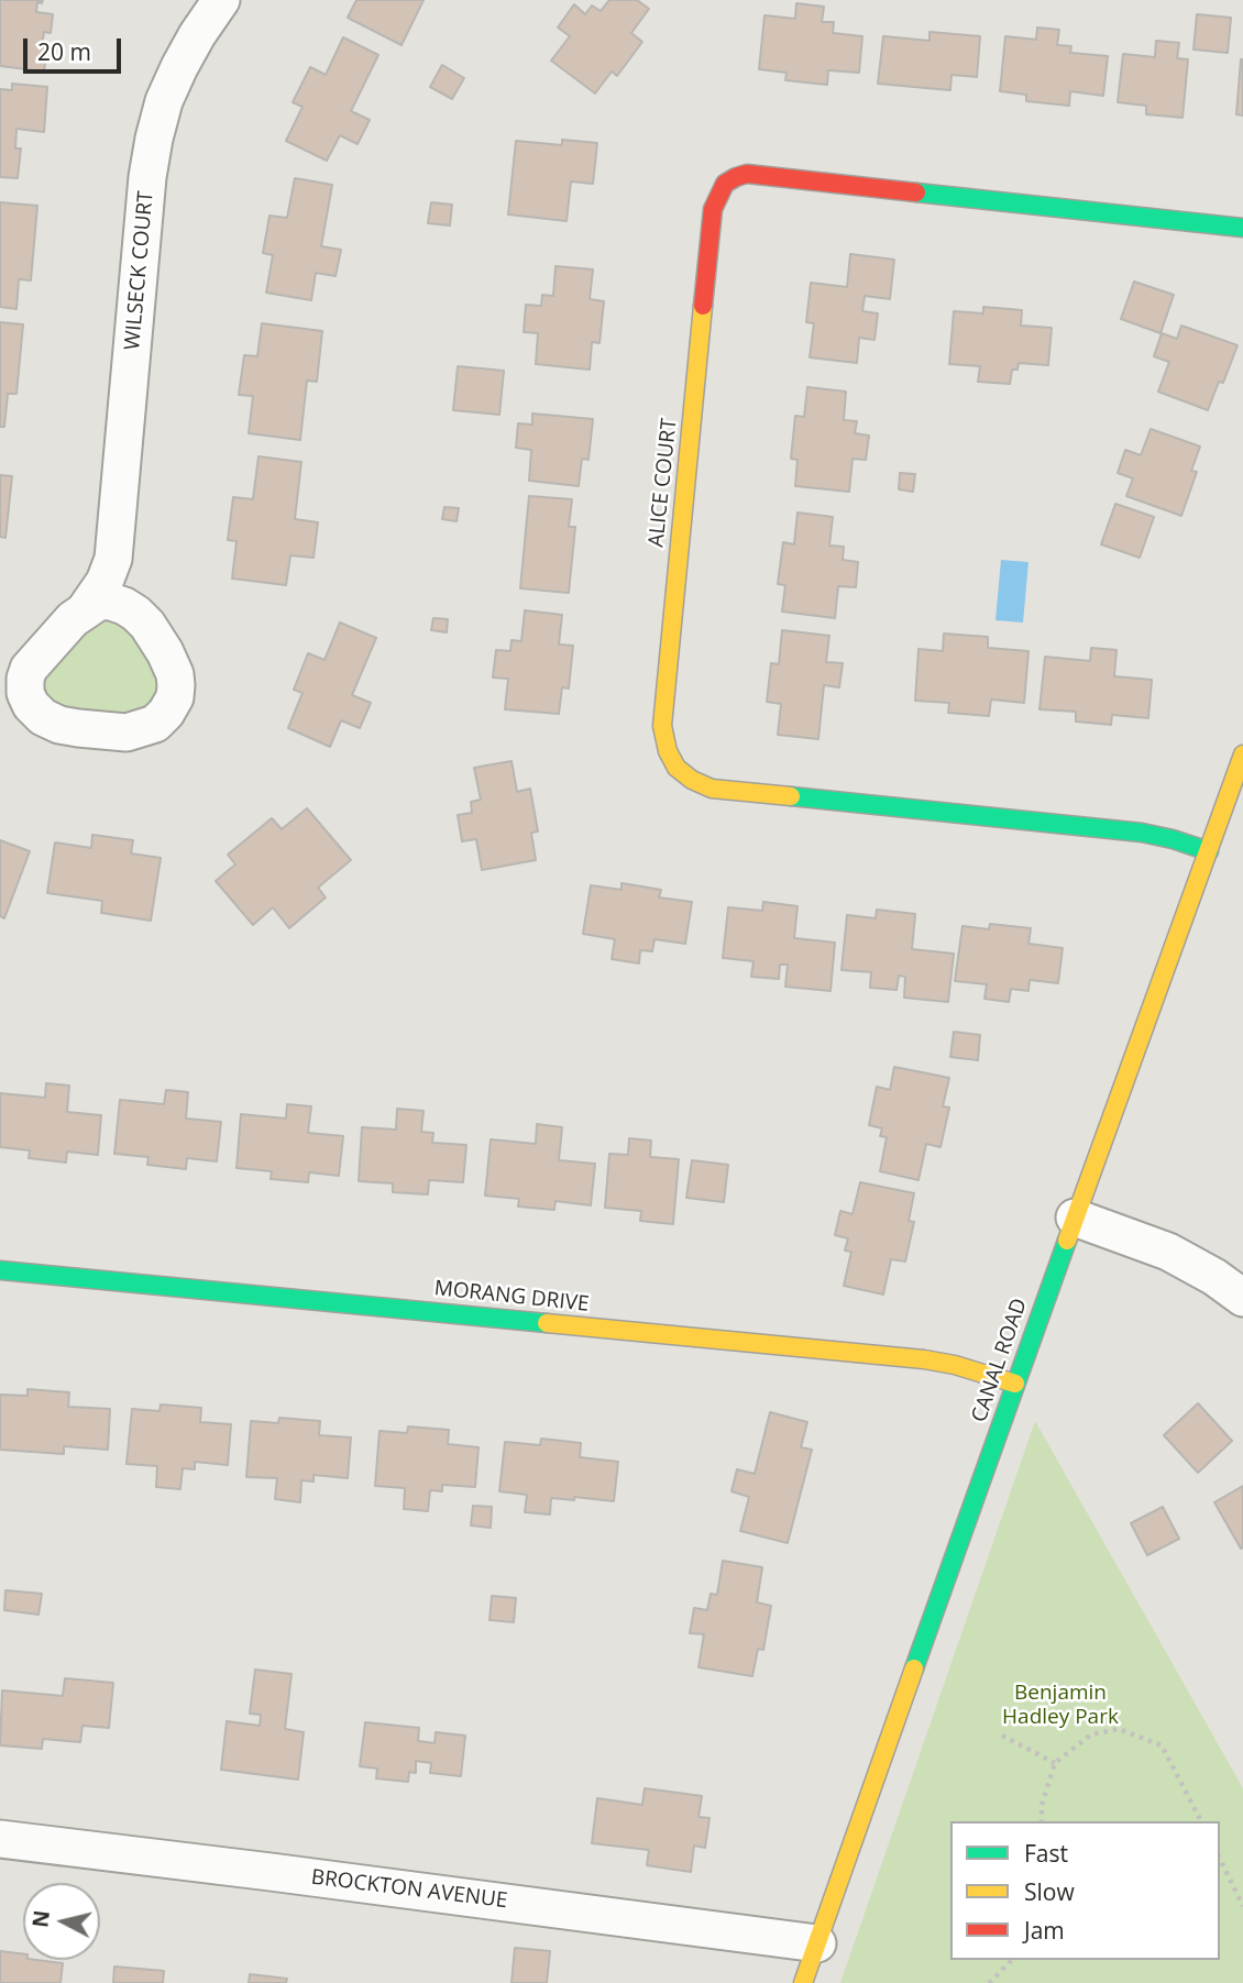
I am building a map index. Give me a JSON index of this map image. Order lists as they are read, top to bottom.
{
  "streets": {
    "street": [
      "WILSECK COURT",
      "ALICE COURT",
      "MORANG DRIVE",
      "CANAL ROAD",
      "BROCKTON AVENUE"
    ]
  },
  "crossings": [
    ["ALICE COURT", "CANAL ROAD"],
    ["MORANG DRIVE", "CANAL ROAD"],
    ["CANAL ROAD", "BROCKTON AVENUE"]
  ],
  "parks": ["Benjamin Hadley Park"],
  "legend": ["Fast", "Slow", "Jam"],
  "scale_bar": "20 m",
  "north": "left"
}
